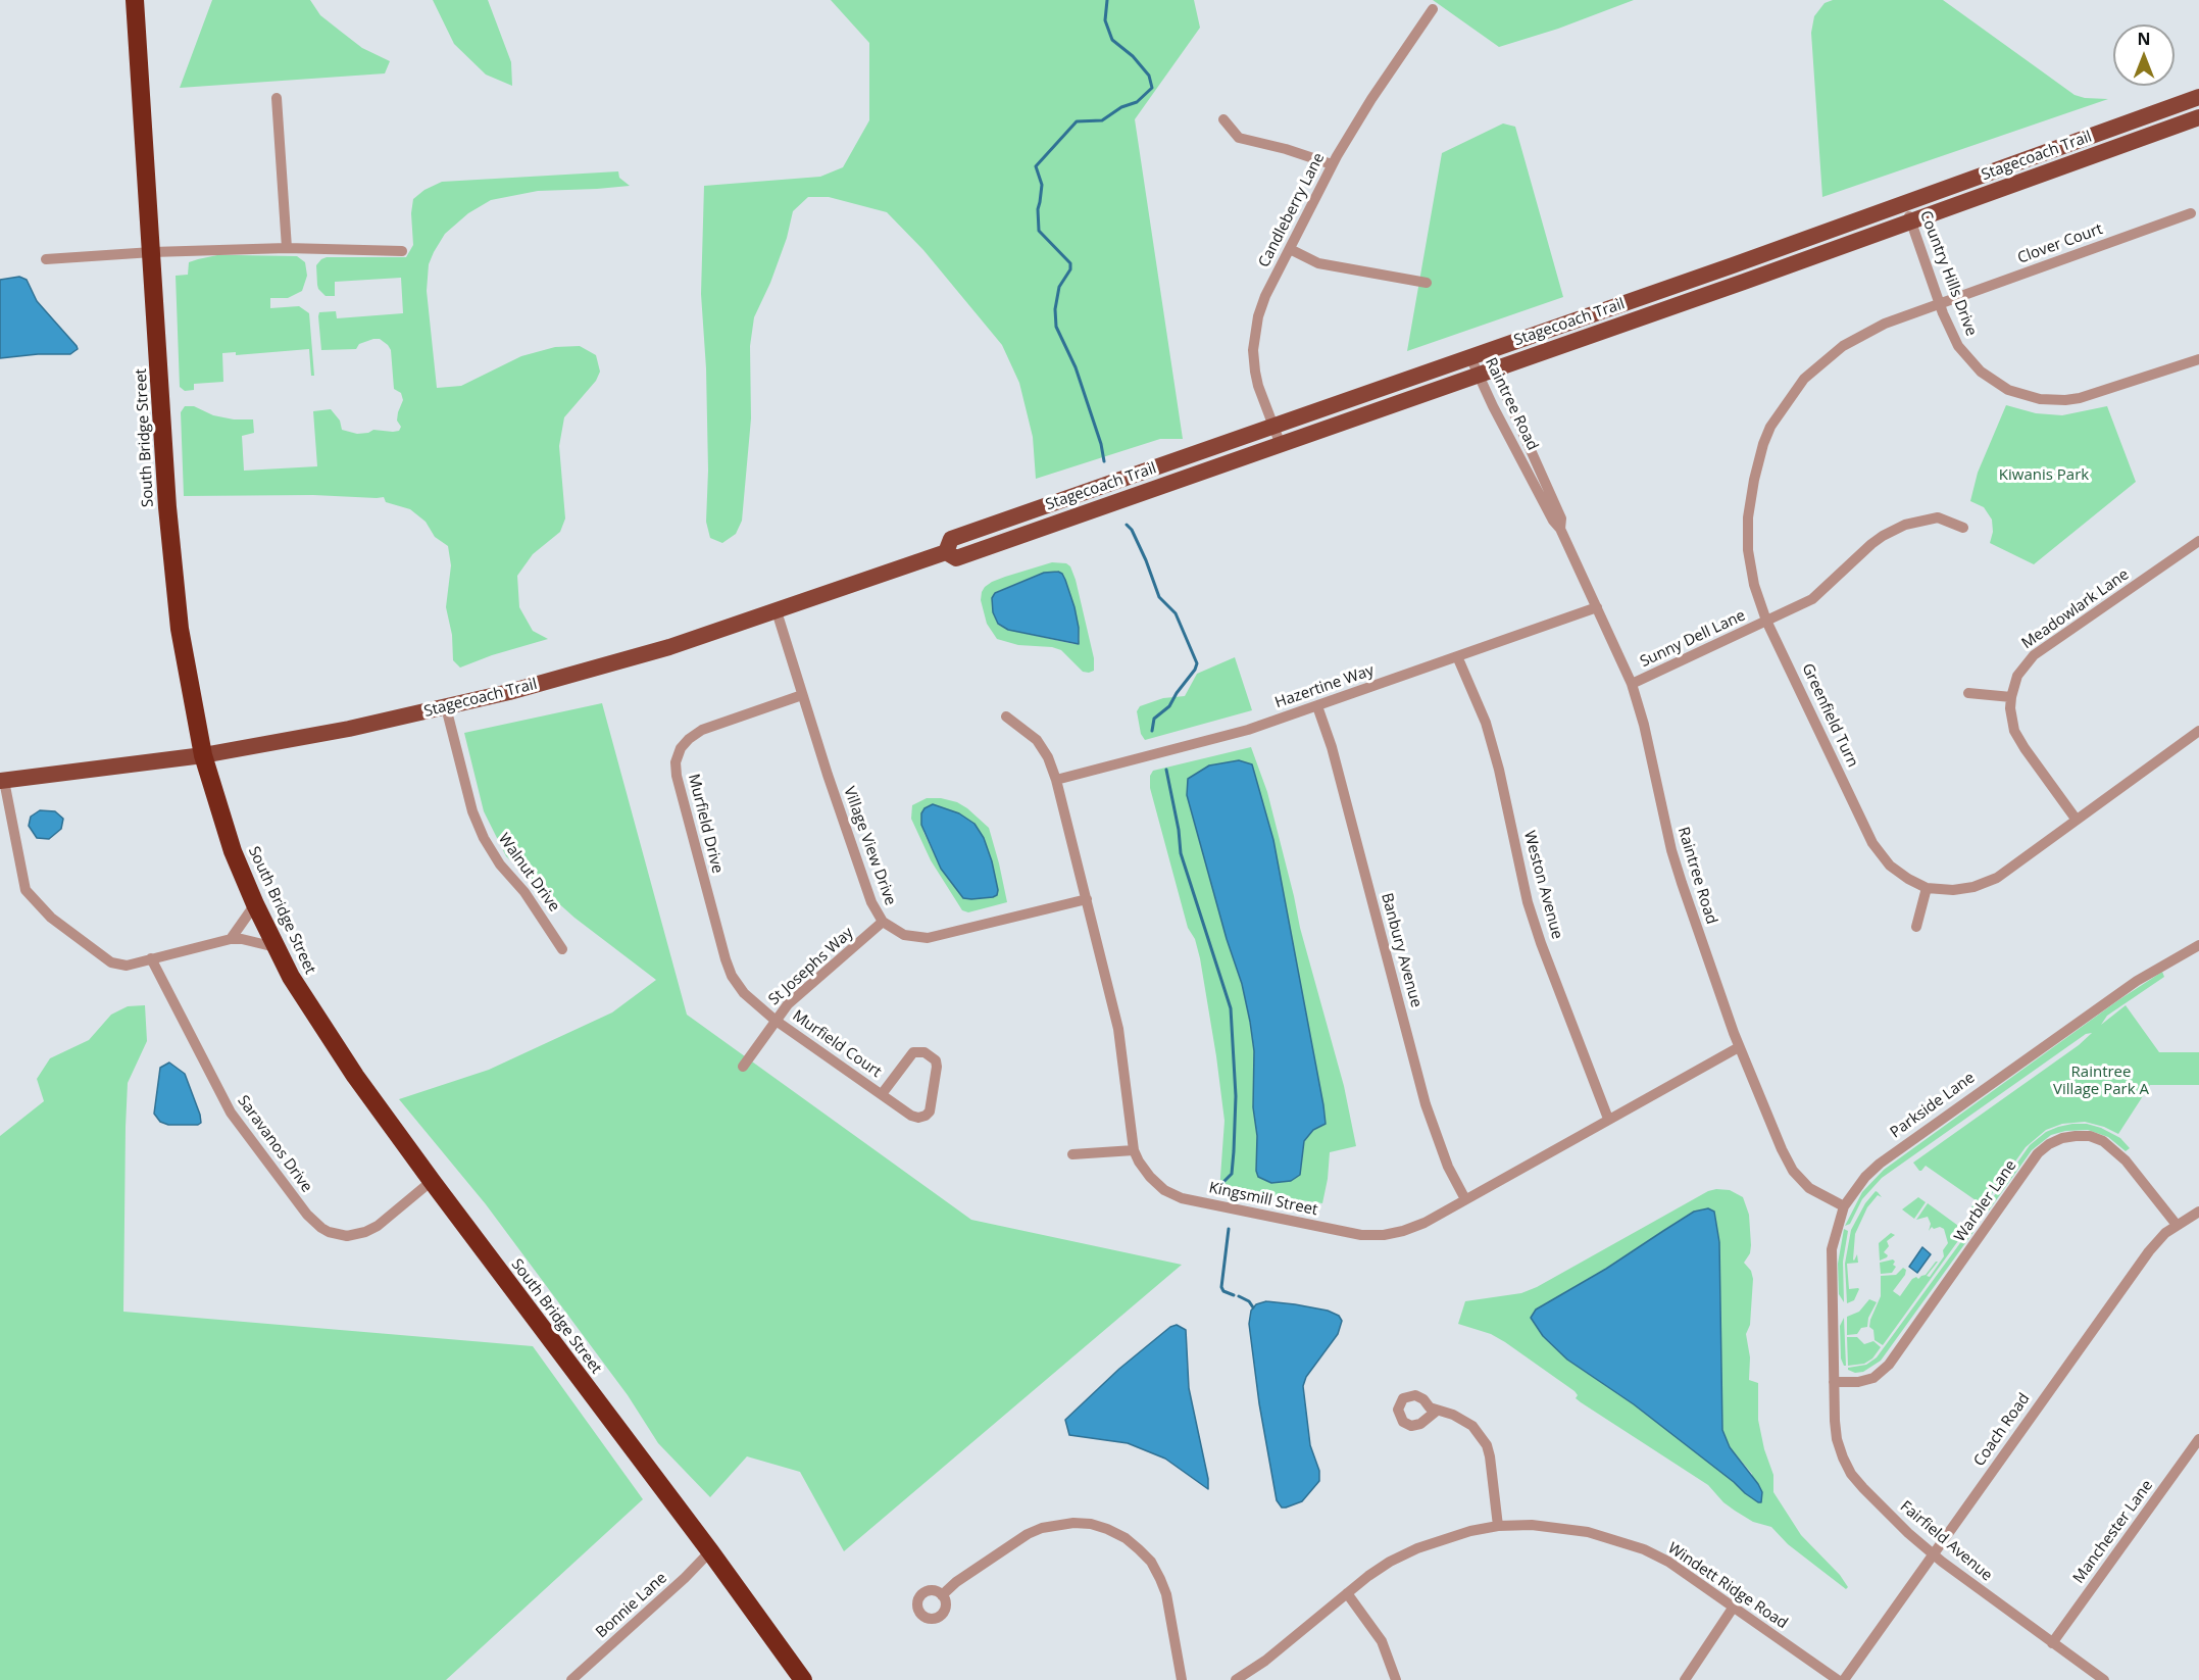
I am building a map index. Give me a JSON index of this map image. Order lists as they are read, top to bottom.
{
  "streets": {
    "highway": ["South Bridge Street"],
    "main road": ["Stagecoach Trail"],
    "street": [
      "Candleberry Lane",
      "Clover Court",
      "Country Hills Drive",
      "Raintree Road",
      "Meadowlark Lane",
      "Sunny Dell Lane",
      "Hazertine Way",
      "Greenfield Turn",
      "Murfield Drive",
      "Village View Drive",
      "Walnut Drive",
      "Weston Avenue",
      "Banbury Avenue",
      "St Josephs Way",
      "Murfield Court",
      "Parkside Lane",
      "Saravanos Drive",
      "Kingsmill Street",
      "Warbler Lane",
      "Coach Road",
      "Manchester Lane",
      "Fairfield Avenue",
      "Windett Ridge Road",
      "Bonnie Lane"
    ]
  },
  "crossings": [
    ["Stagecoach Trail", "Candleberry Lane"],
    ["Stagecoach Trail", "Country Hills Drive"],
    ["Stagecoach Trail", "Raintree Road"],
    ["Stagecoach Trail", "South Bridge Street"],
    ["Stagecoach Trail", "Village View Drive"],
    ["Stagecoach Trail", "Walnut Drive"],
    ["Clover Court", "Country Hills Drive"],
    ["Clover Court", "Greenfield Turn"],
    ["Country Hills Drive", "Greenfield Turn"],
    ["Raintree Road", "Sunny Dell Lane"],
    ["Raintree Road", "Hazertine Way"],
    ["Raintree Road", "Parkside Lane"],
    ["Raintree Road", "Kingsmill Street"],
    ["South Bridge Street", "Saravanos Drive"],
    ["South Bridge Street", "Bonnie Lane"],
    ["Meadowlark Lane", "Greenfield Turn"],
    ["Sunny Dell Lane", "Greenfield Turn"],
    ["Hazertine Way", "Weston Avenue"],
    ["Hazertine Way", "Banbury Avenue"],
    ["Hazertine Way", "Kingsmill Street"],
    ["Murfield Drive", "Village View Drive"],
    ["Murfield Drive", "St Josephs Way"],
    ["Murfield Drive", "Murfield Court"],
    ["Village View Drive", "St Josephs Way"],
    ["Village View Drive", "Kingsmill Street"],
    ["Weston Avenue", "Kingsmill Street"],
    ["Banbury Avenue", "Kingsmill Street"],
    ["St Josephs Way", "Murfield Court"],
    ["Parkside Lane", "Warbler Lane"],
    ["Parkside Lane", "Fairfield Avenue"],
    ["Warbler Lane", "Coach Road"],
    ["Warbler Lane", "Fairfield Avenue"],
    ["Coach Road", "Fairfield Avenue"],
    ["Manchester Lane", "Fairfield Avenue"]
  ],
  "parks": ["Kiwanis Park", "Raintree Village Park A"],
  "north": "top"
}
